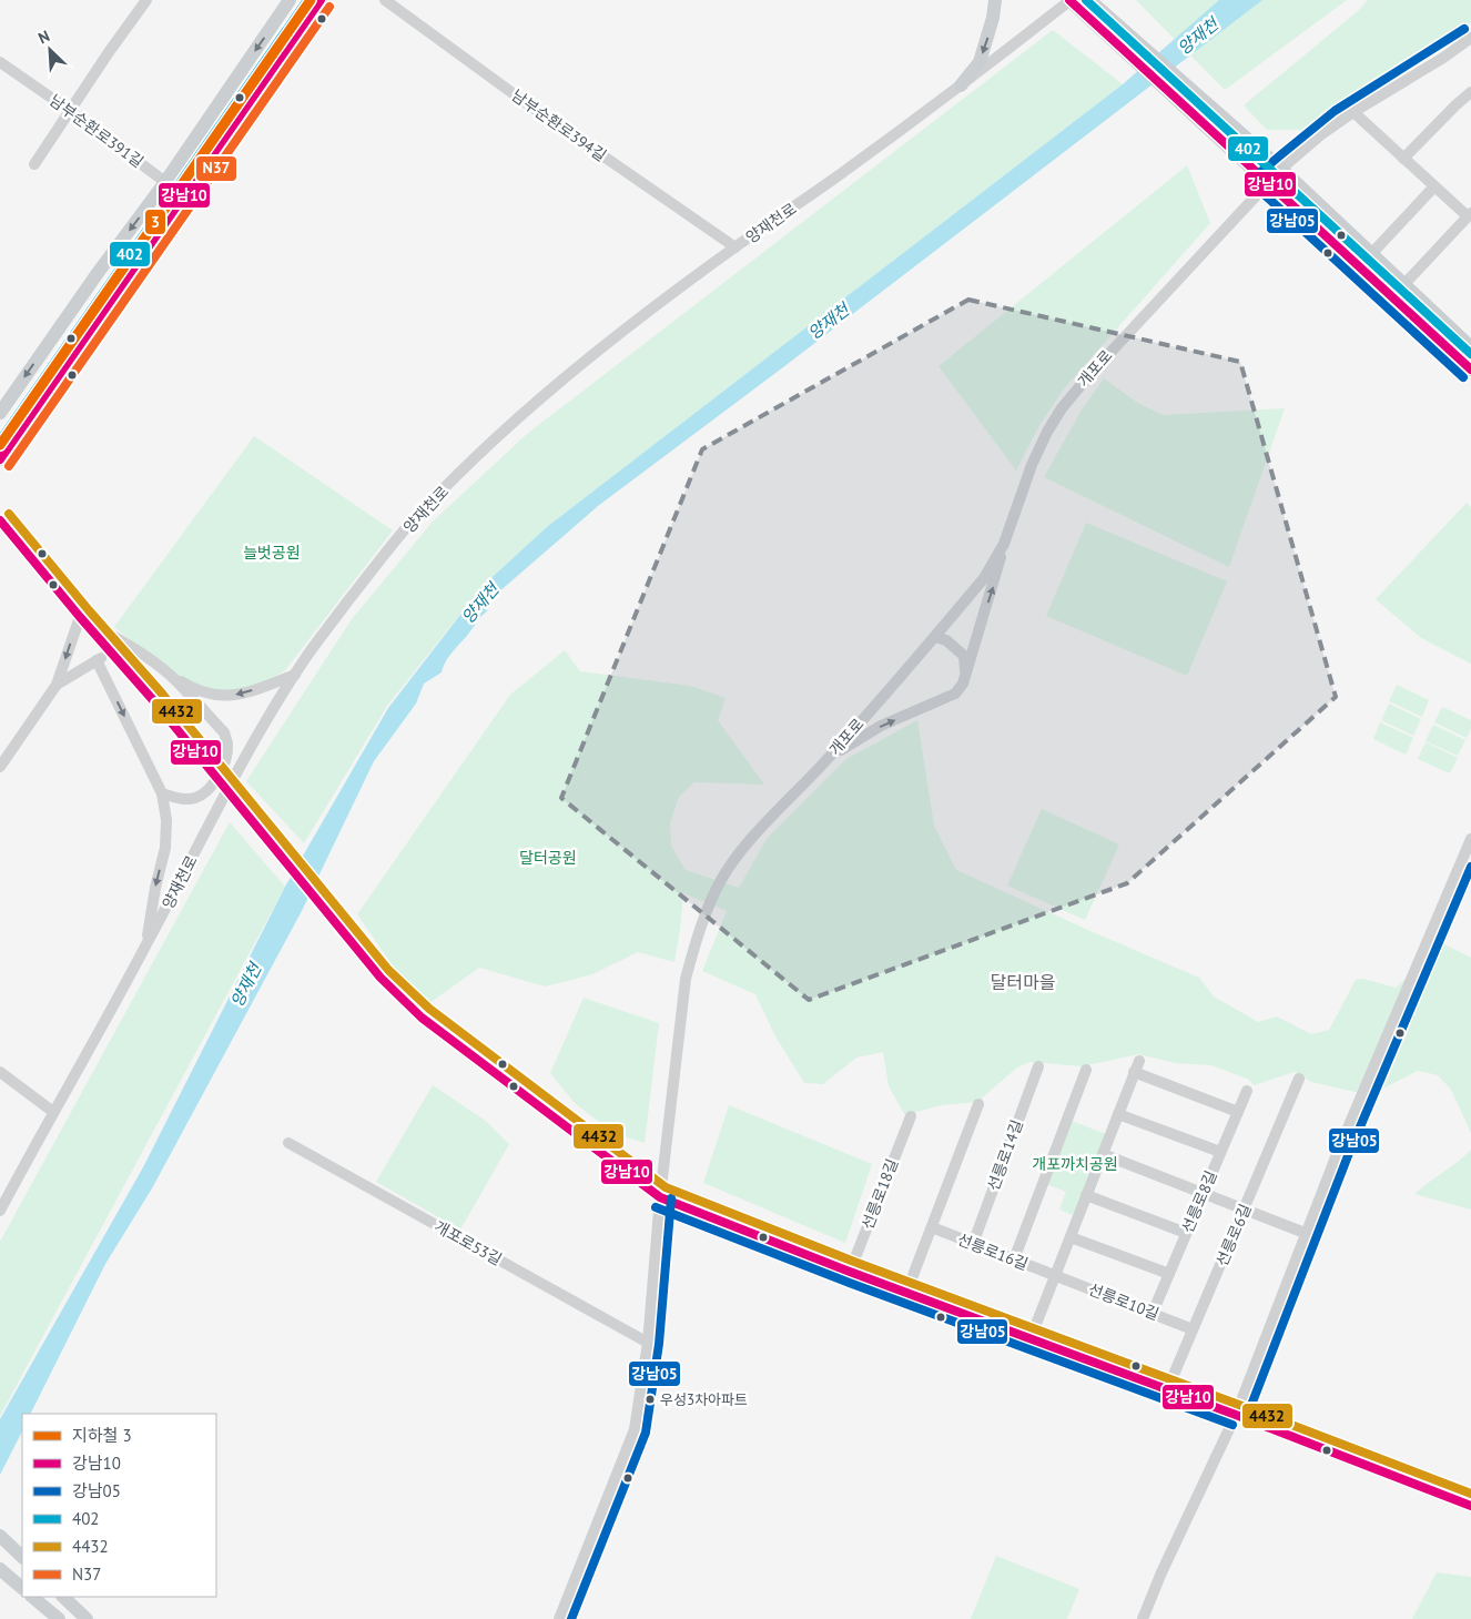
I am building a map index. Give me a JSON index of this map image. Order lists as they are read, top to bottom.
{
  "streets": {
    "street": [
      "남부순환로394길",
      "남부순환로391길",
      "양재천로",
      "개포로",
      "선릉로14길",
      "선릉로18길",
      "선릉로8길",
      "선릉로6길",
      "개포로53길",
      "선릉로16길",
      "선릉로10길"
    ]
  },
  "crossings": [
    ["남부순환로394길", "양재천로"],
    ["개포로", "개포로53길"],
    ["선릉로14길", "선릉로16길"],
    ["선릉로8길", "선릉로10길"],
    ["선릉로6길", "선릉로10길"],
    ["선릉로16길", "선릉로10길"]
  ],
  "districts": ["달터마을"],
  "water": ["양재천"],
  "parks": ["늘벗공원", "달터공원", "개포까치공원"],
  "places": ["우성3차아파트"],
  "lines": [
    "metro line 3",
    "transit line 강남10",
    "transit line 402",
    "transit line N37",
    "transit line 강남05",
    "transit line 4432"
  ],
  "legend": [
    "지하철 3",
    "강남10",
    "강남05",
    "402",
    "4432",
    "N37"
  ],
  "north": "top left"
}
